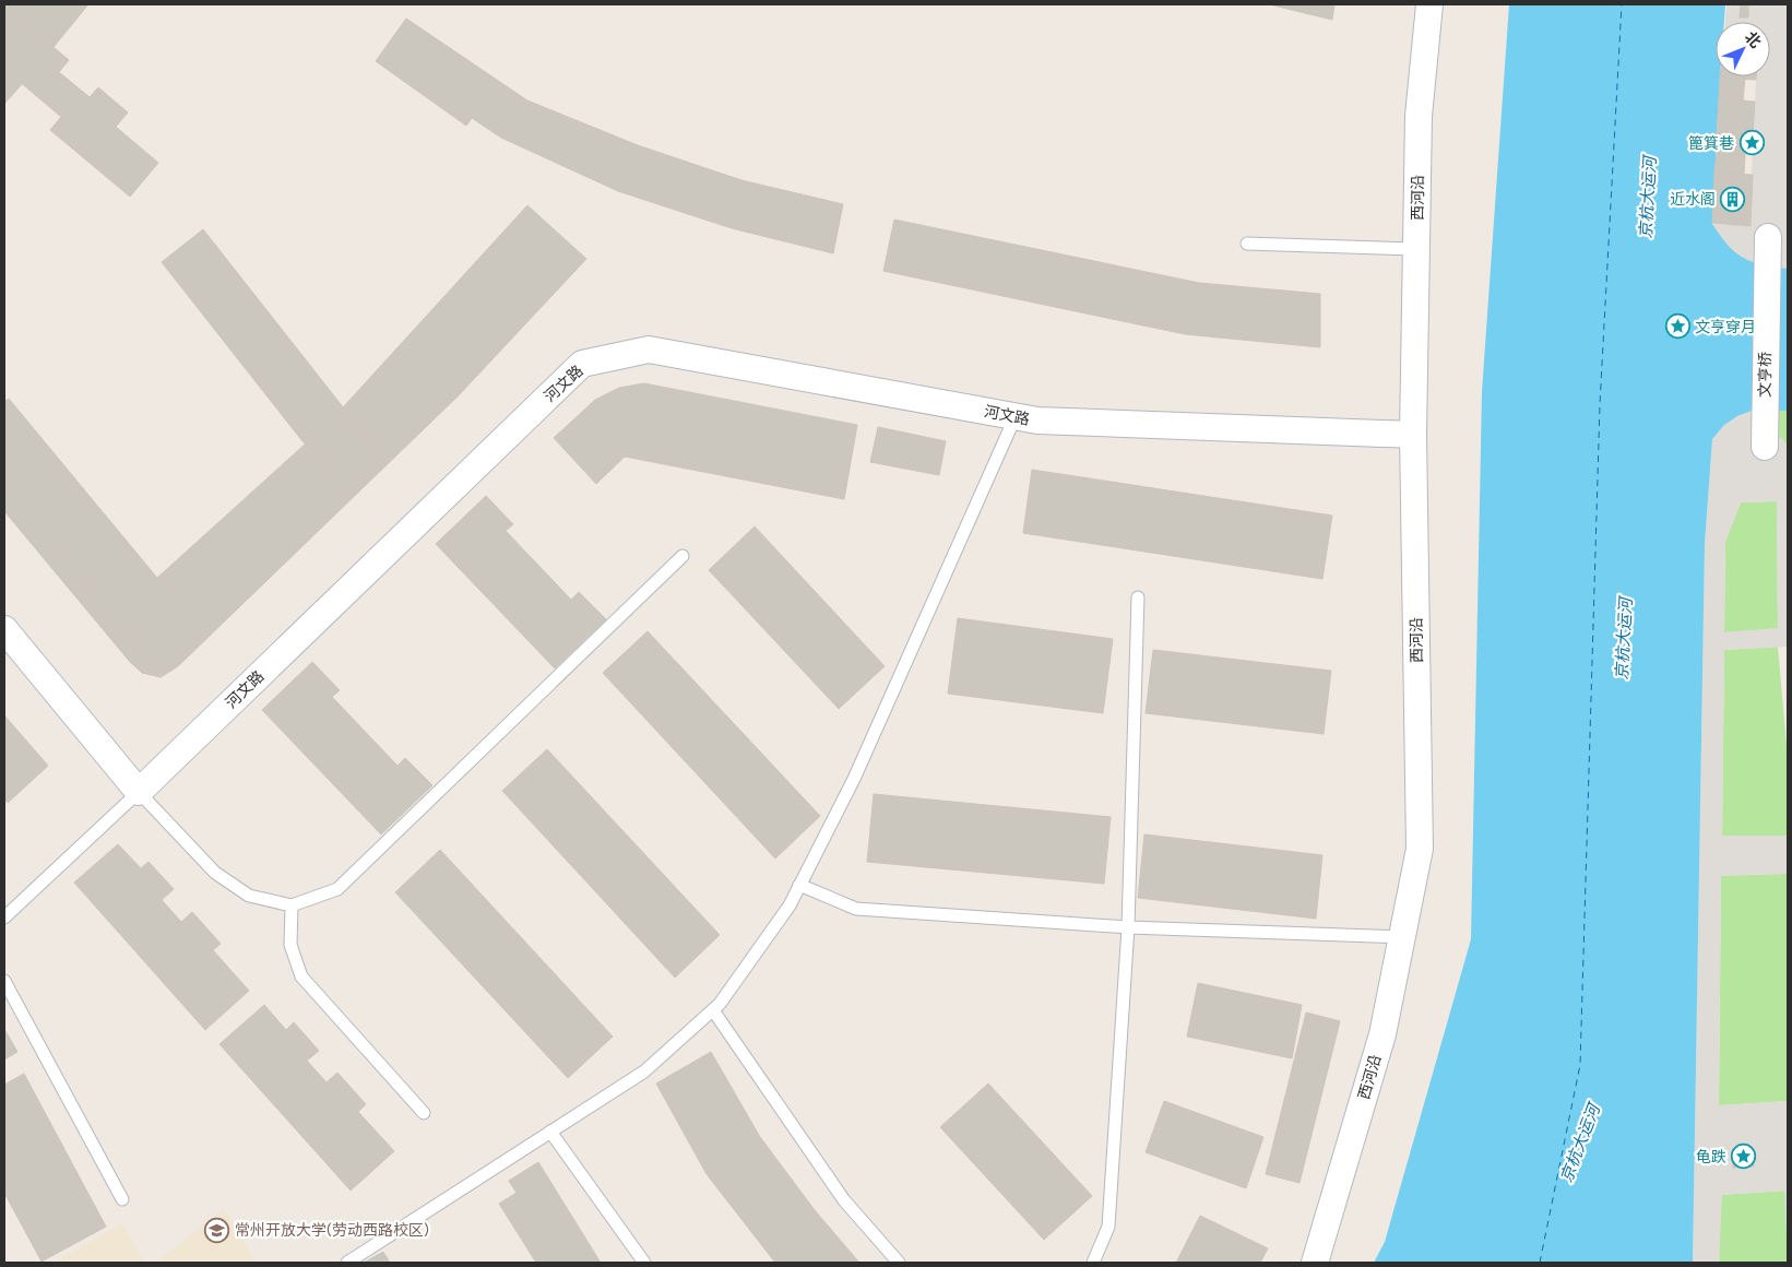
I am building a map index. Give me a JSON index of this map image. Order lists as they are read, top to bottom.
{
  "streets": {
    "street": ["西河沿", "文亨桥", "河文路"]
  },
  "crossings": [
    ["西河沿", "河文路"]
  ],
  "water": ["京杭大运河"],
  "places": {
    "place": ["篦箕巷", "文亨穿月", "龟跌"],
    "building": ["近水阁"],
    "school or university": ["常州开放大学(劳动西路校区)"]
  },
  "north": "top right"
}
